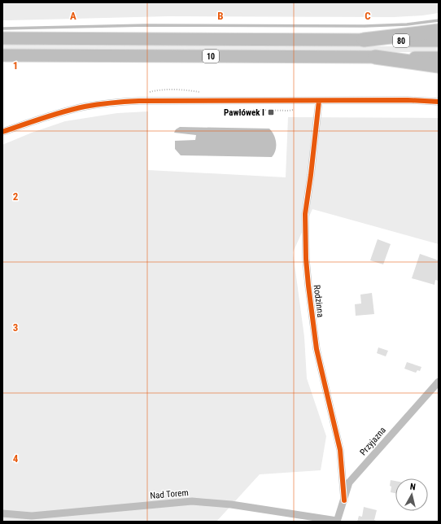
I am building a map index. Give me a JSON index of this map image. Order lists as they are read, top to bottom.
{
  "streets": {
    "highway": ["10"],
    "main road": ["80"],
    "street": ["Rodzinna", "Przyjazna", "Nad Torem"]
  },
  "crossings": [
    ["80", "10"],
    ["Rodzinna", "Przyjazna"],
    ["Przyjazna", "Nad Torem"]
  ],
  "places": {
    "transit": ["Pawłówek I"]
  },
  "north": "top",
  "grid": {
    "columns": ["A", "B", "C"],
    "rows": [
      "1",
      "2",
      "3",
      "4"
    ]
  }
}
